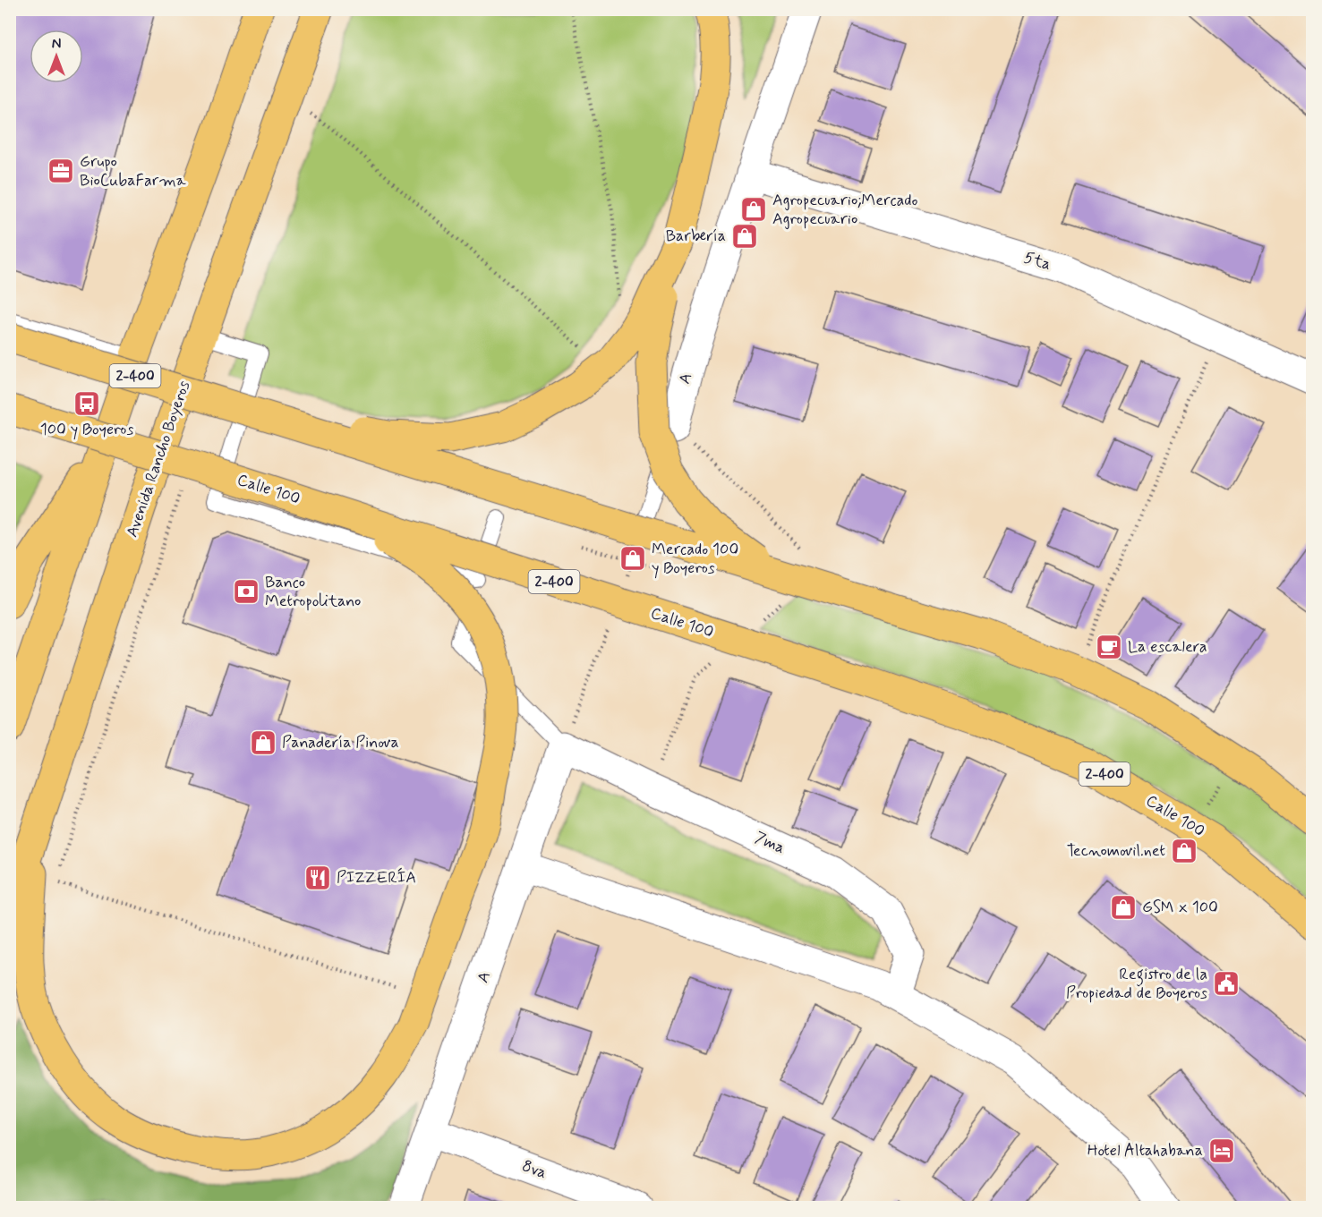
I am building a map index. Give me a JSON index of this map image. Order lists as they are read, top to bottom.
{
  "streets": {
    "highway": ["2-400", "Avenida Rancho Boyeros", "Calle 100"],
    "street": [
      "5ta",
      "A",
      "7ma",
      "8va"
    ]
  },
  "crossings": [
    ["5ta", "A"],
    ["A", "7ma"],
    ["A", "8va"]
  ],
  "places": {
    "office": ["Grupo BioCubaFarma"],
    "shop": [
      "Agropecuario;Mercado Agropecuario",
      "Barbería",
      "Mercado 100 y Boyeros",
      "Panadería Pinova",
      "Tecnomovil.net",
      "GSM x 100"
    ],
    "bus stop": ["100 y Boyeros"],
    "bank": ["Banco Metropolitano"],
    "cafe": ["La escalera"],
    "restaurant": ["PIZZERÍA"],
    "public building": ["Registro de la Propiedad de Boyeros"],
    "hotel": ["Hotel Altahabana"]
  },
  "north": "top"
}
